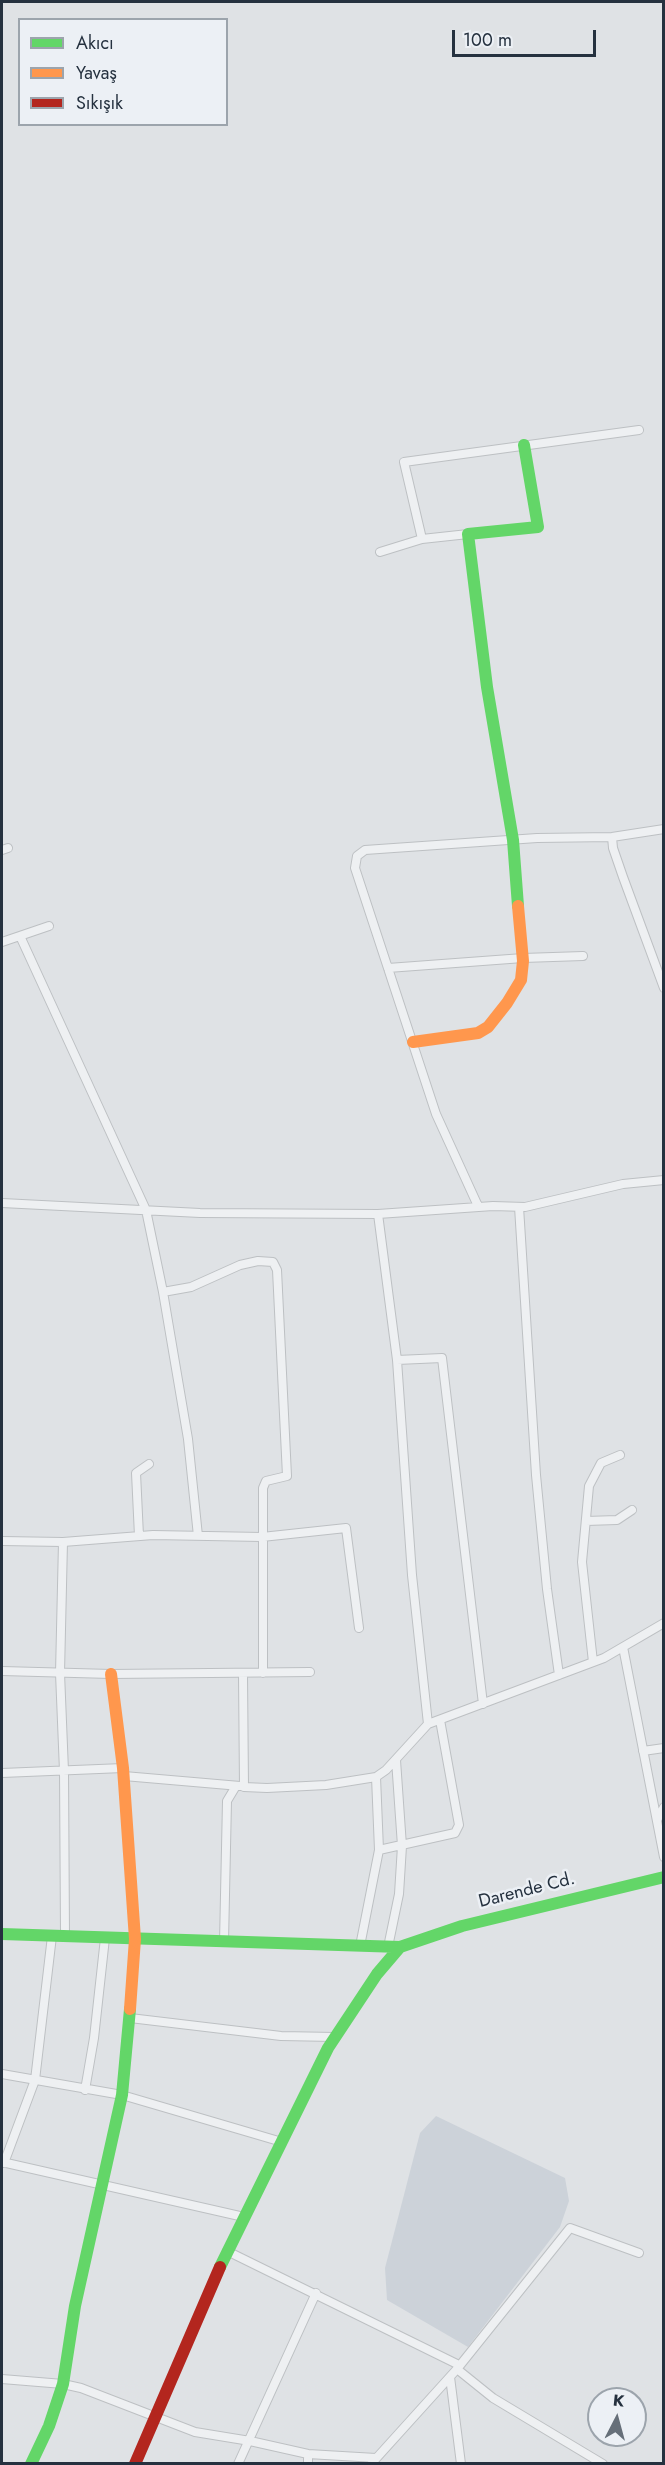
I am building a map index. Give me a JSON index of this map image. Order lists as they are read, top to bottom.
{
  "streets": {
    "street": ["Darende Cd."]
  },
  "legend": ["Akıcı", "Yavaş", "Sıkışık"],
  "scale_bar": "100 m",
  "north": "top"
}
